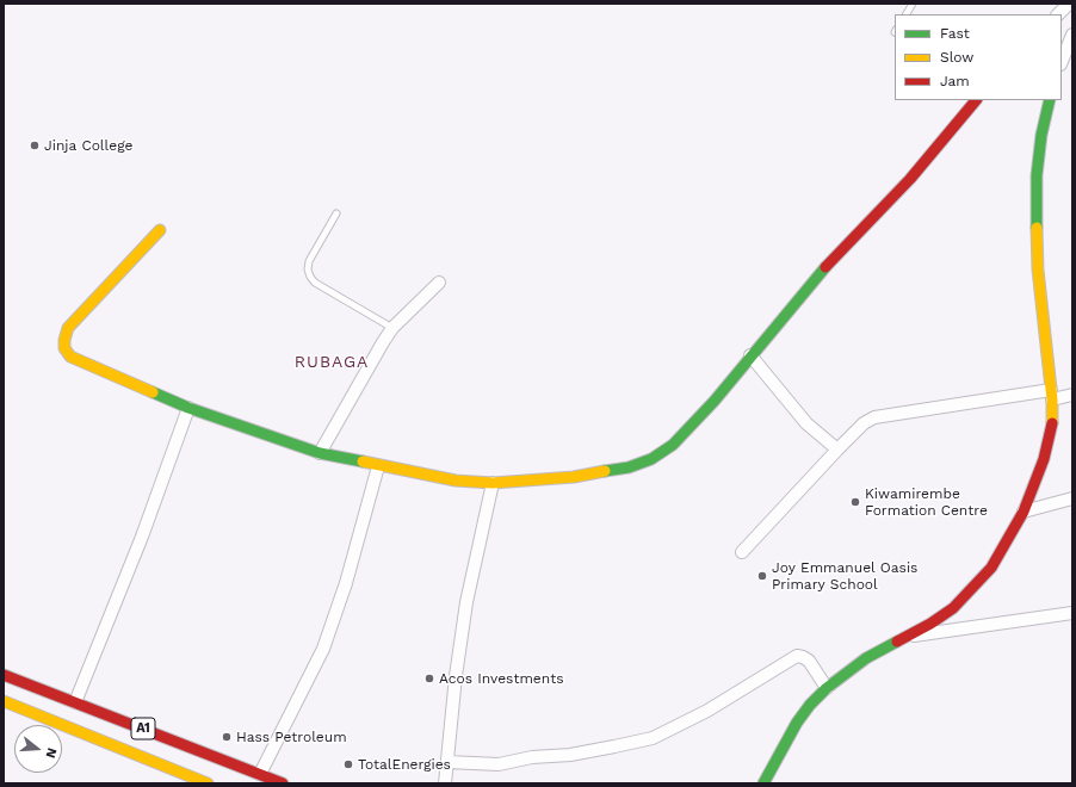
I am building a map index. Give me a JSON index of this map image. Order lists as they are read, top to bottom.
{
  "streets": {
    "main road": ["A1"]
  },
  "districts": ["RUBAGA"],
  "places": [
    "Jinja College",
    "Kiwamirembe Formation Centre",
    "Joy Emmanuel Oasis Primary School",
    "Acos Investments",
    "Hass Petroleum",
    "TotalEnergies"
  ],
  "legend": ["Fast", "Slow", "Jam"],
  "north": "right"
}
